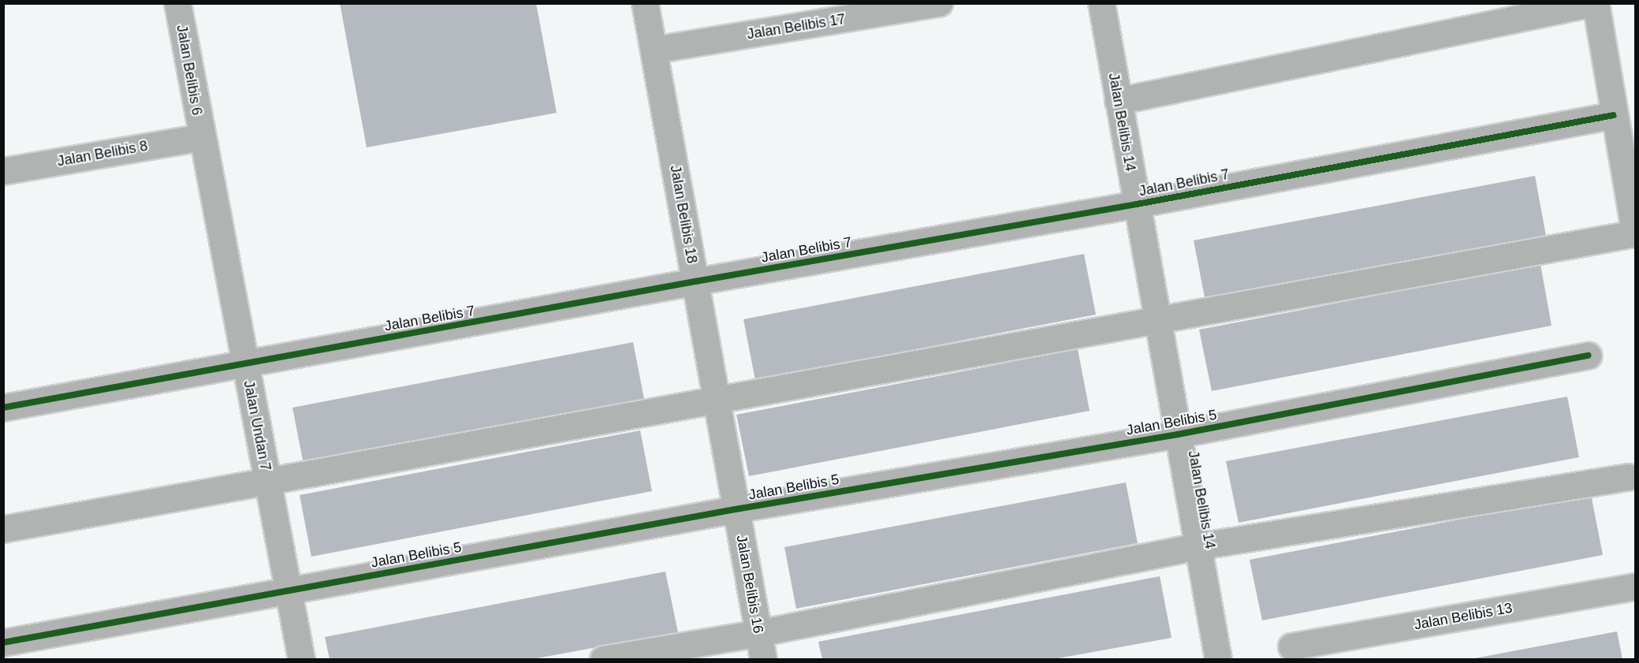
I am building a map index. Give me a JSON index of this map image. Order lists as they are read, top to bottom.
{
  "streets": {
    "street": [
      "Jalan Belibis 17",
      "Jalan Belibis 6",
      "Jalan Belibis 14",
      "Jalan Belibis 8",
      "Jalan Belibis 7",
      "Jalan Belibis 18",
      "Jalan Belibis 5",
      "Jalan Undan 7",
      "Jalan Belibis 16",
      "Jalan Belibis 13"
    ]
  },
  "crossings": [
    ["Jalan Belibis 17", "Jalan Belibis 18"],
    ["Jalan Belibis 6", "Jalan Belibis 8"],
    ["Jalan Belibis 6", "Jalan Undan 7"],
    ["Jalan Belibis 14", "Jalan Belibis 7"],
    ["Jalan Belibis 14", "Jalan Belibis 5"],
    ["Jalan Belibis 8", "Jalan Undan 7"],
    ["Jalan Belibis 7", "Jalan Belibis 18"],
    ["Jalan Belibis 7", "Jalan Undan 7"],
    ["Jalan Belibis 18", "Jalan Belibis 5"],
    ["Jalan Belibis 18", "Jalan Belibis 16"],
    ["Jalan Belibis 5", "Jalan Undan 7"],
    ["Jalan Belibis 5", "Jalan Belibis 16"]
  ]
}
